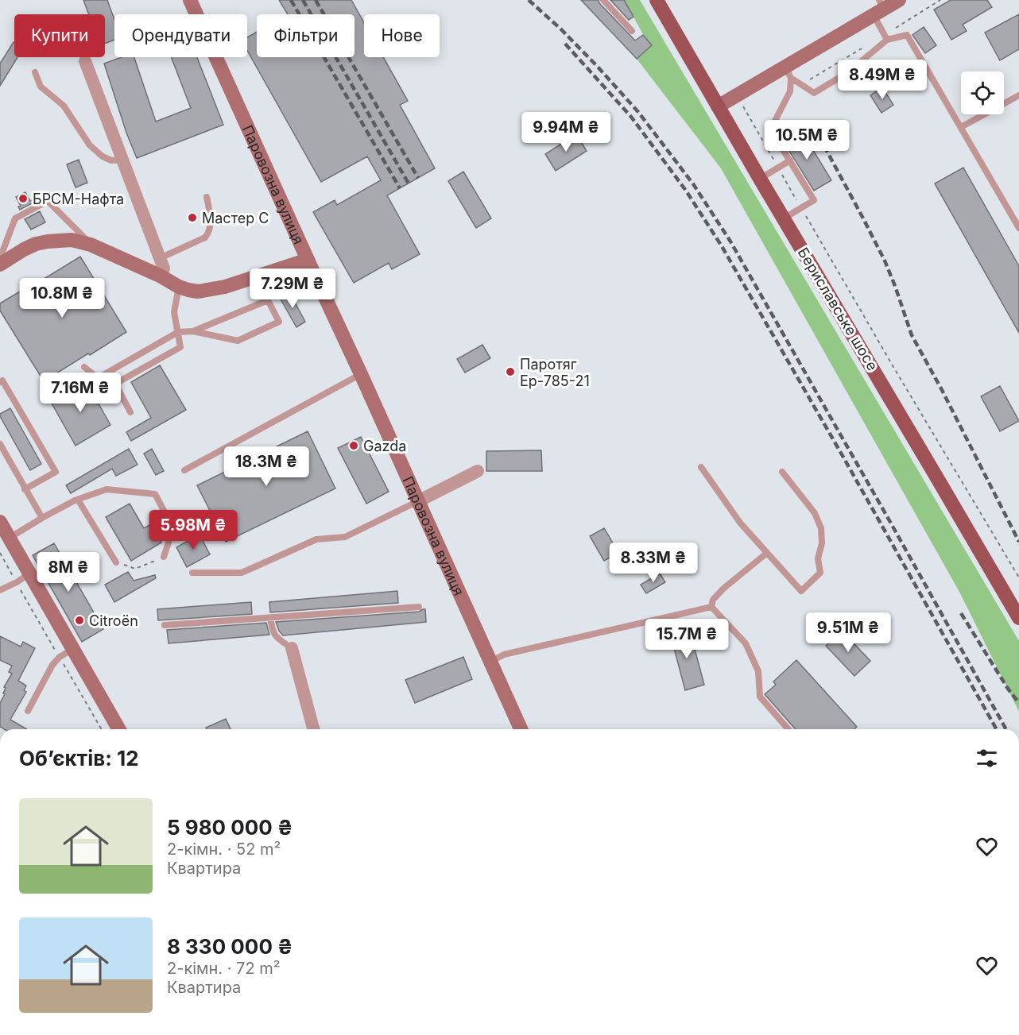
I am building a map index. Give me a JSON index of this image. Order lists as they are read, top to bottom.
{
  "streets": {
    "main road": ["Паровозна вулиця", "Бериславське шосе"]
  },
  "places": [
    "БРСМ-Нафта",
    "Мастер С",
    "Паротяг Ер-785-21",
    "Gazda",
    "Citroën"
  ],
  "page": {
    "chip": [
      "Купити",
      "Орендувати",
      "Фільтри",
      "Нове"
    ],
    "price": [
      "8.49M ₴",
      "9.94M ₴",
      "10.5M ₴",
      "7.29M ₴",
      "10.8M ₴",
      "7.16M ₴",
      "18.3M ₴",
      "5.98M ₴",
      "8.33M ₴",
      "8M ₴",
      "9.51M ₴",
      "15.7M ₴"
    ],
    "heading": "Об’єктів: 12",
    "list": [
      {
        "name": "5 980 000 ₴",
        "note": "2-кімн. · 52 m² · Квартира"
      },
      {
        "name": "8 330 000 ₴",
        "note": "2-кімн. · 72 m² · Квартира"
      }
    ]
  }
}
